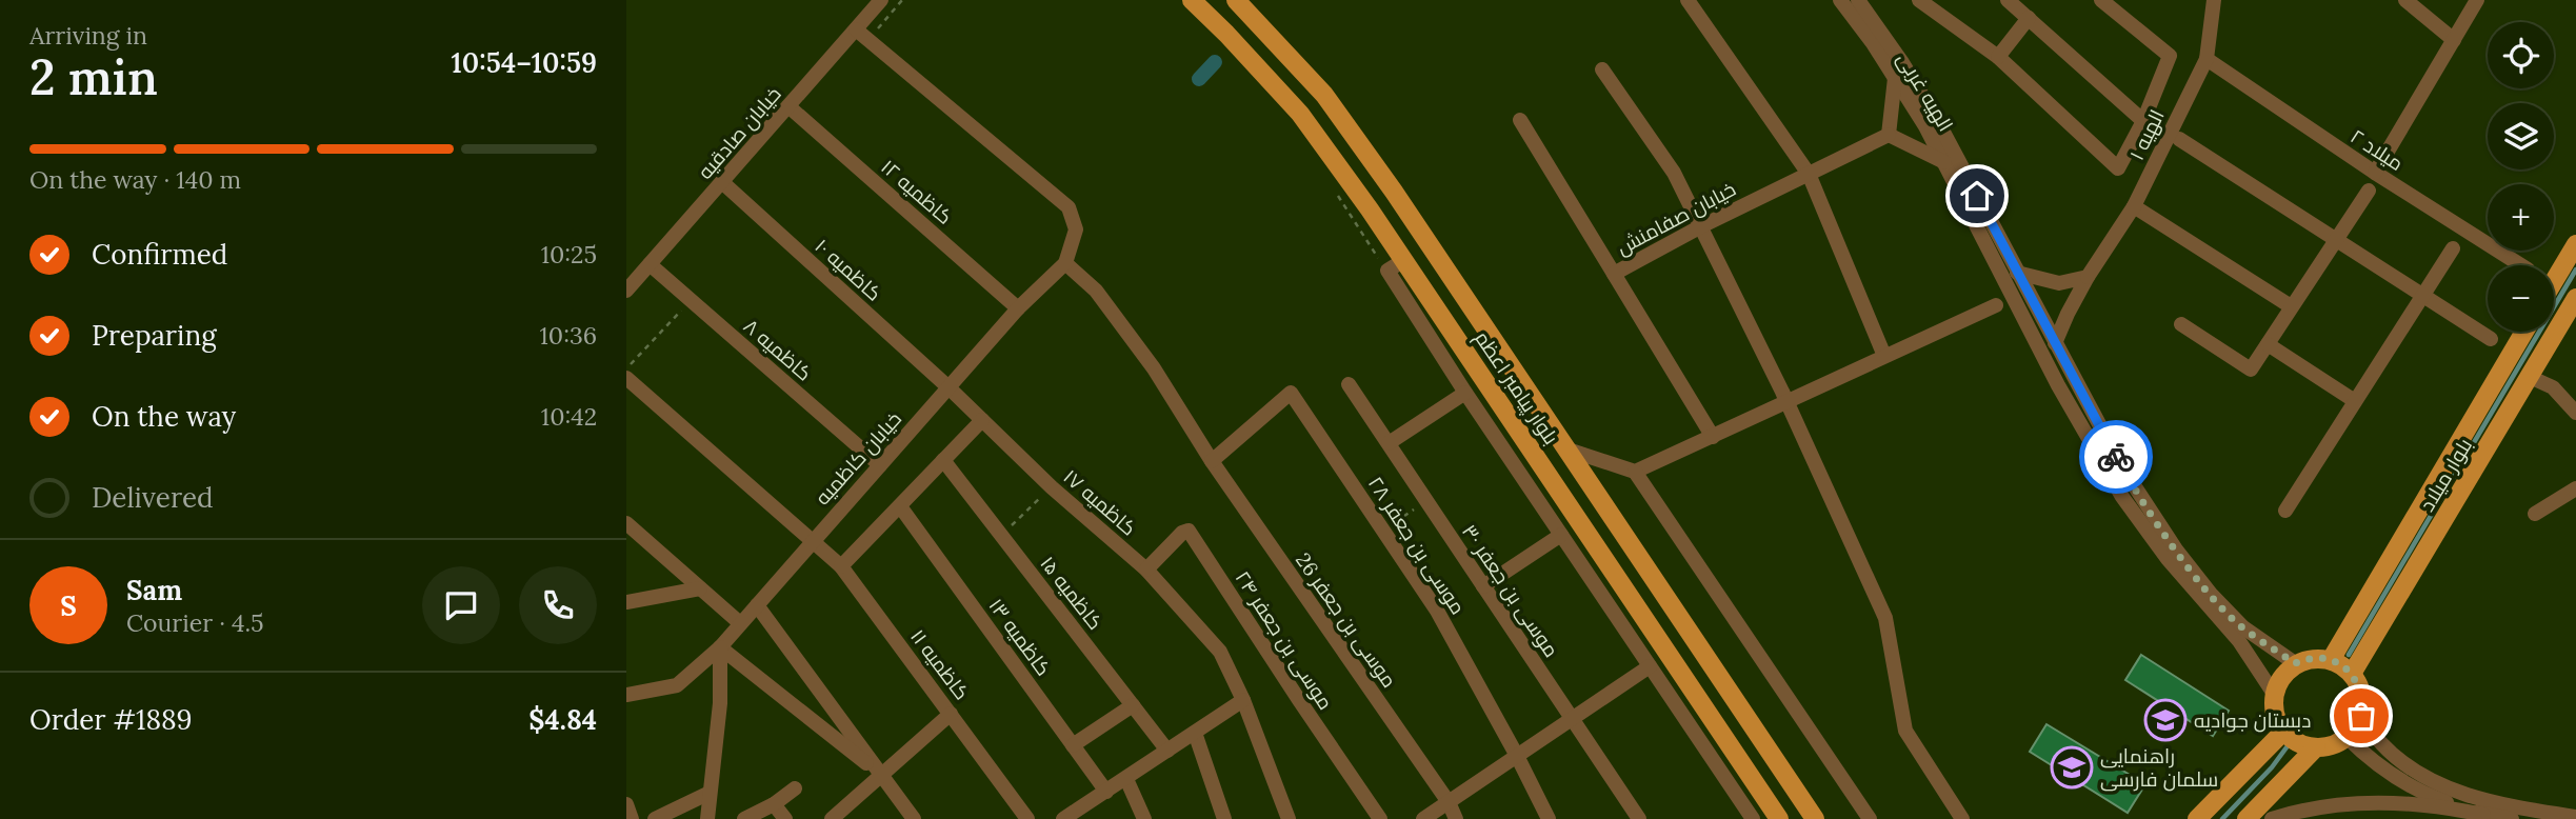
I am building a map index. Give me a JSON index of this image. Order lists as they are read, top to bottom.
{
  "streets": {
    "main road": ["بلوار پیامبر اعظم", "بلوار میلاد"],
    "street": [
      "الهیه غربی",
      "خیابان صادقیه",
      "الهیه ۱",
      "میلاد ۲",
      "کاظمیه ۱۲",
      "خیابان صفامنش",
      "کاظمیه ۱۰",
      "کاظمیه ۸",
      "خیابان کاظمیه",
      "کاظمیه ۱۷",
      "موسی بن جعفر ۲۸",
      "موسی بن جعفر ۳۰",
      "کاظمیه ۱۵",
      "موسی بن جعفر 26",
      "کاظمیه ۱۳",
      "موسی بن جعفر ۲۴",
      "کاظمیه ۱۱"
    ]
  },
  "crossings": [
    ["الهیه غربی", "الهیه ۱"],
    ["الهیه غربی", "بلوار میلاد"],
    ["خیابان صادقیه", "کاظمیه ۱۲"],
    ["خیابان صادقیه", "کاظمیه ۱۰"],
    ["خیابان صادقیه", "کاظمیه ۸"],
    ["الهیه ۱", "میلاد ۲"],
    ["کاظمیه ۱۲", "خیابان کاظمیه"],
    ["کاظمیه ۱۰", "خیابان کاظمیه"],
    ["کاظمیه ۱۰", "کاظمیه ۱۷"],
    ["کاظمیه ۸", "خیابان کاظمیه"],
    ["خیابان کاظمیه", "کاظمیه ۱۷"],
    ["خیابان کاظمیه", "موسی بن جعفر 26"],
    ["خیابان کاظمیه", "کاظمیه ۱۱"],
    ["کاظمیه ۱۷", "موسی بن جعفر ۲۴"],
    ["موسی بن جعفر ۲۸", "موسی بن جعفر 26"]
  ],
  "places": {
    "school or university": ["دبستان جوادیه", "راهنمایی سلمان فارسی"]
  },
  "page": {
    "heading": ["2 min", "Arriving in", "10:54–10:59"],
    "panel": [
      "Sam",
      "Courier · 4.5",
      "Order #1889",
      "$4.84"
    ],
    "map_buttons": ["+", "−"],
    "bar": "On the way · 140 m",
    "list": [
      ["Confirmed", "10:25"],
      ["Preparing", "10:36"],
      ["On the way", "10:42"],
      "Delivered"
    ],
    "round": "S"
  }
}
